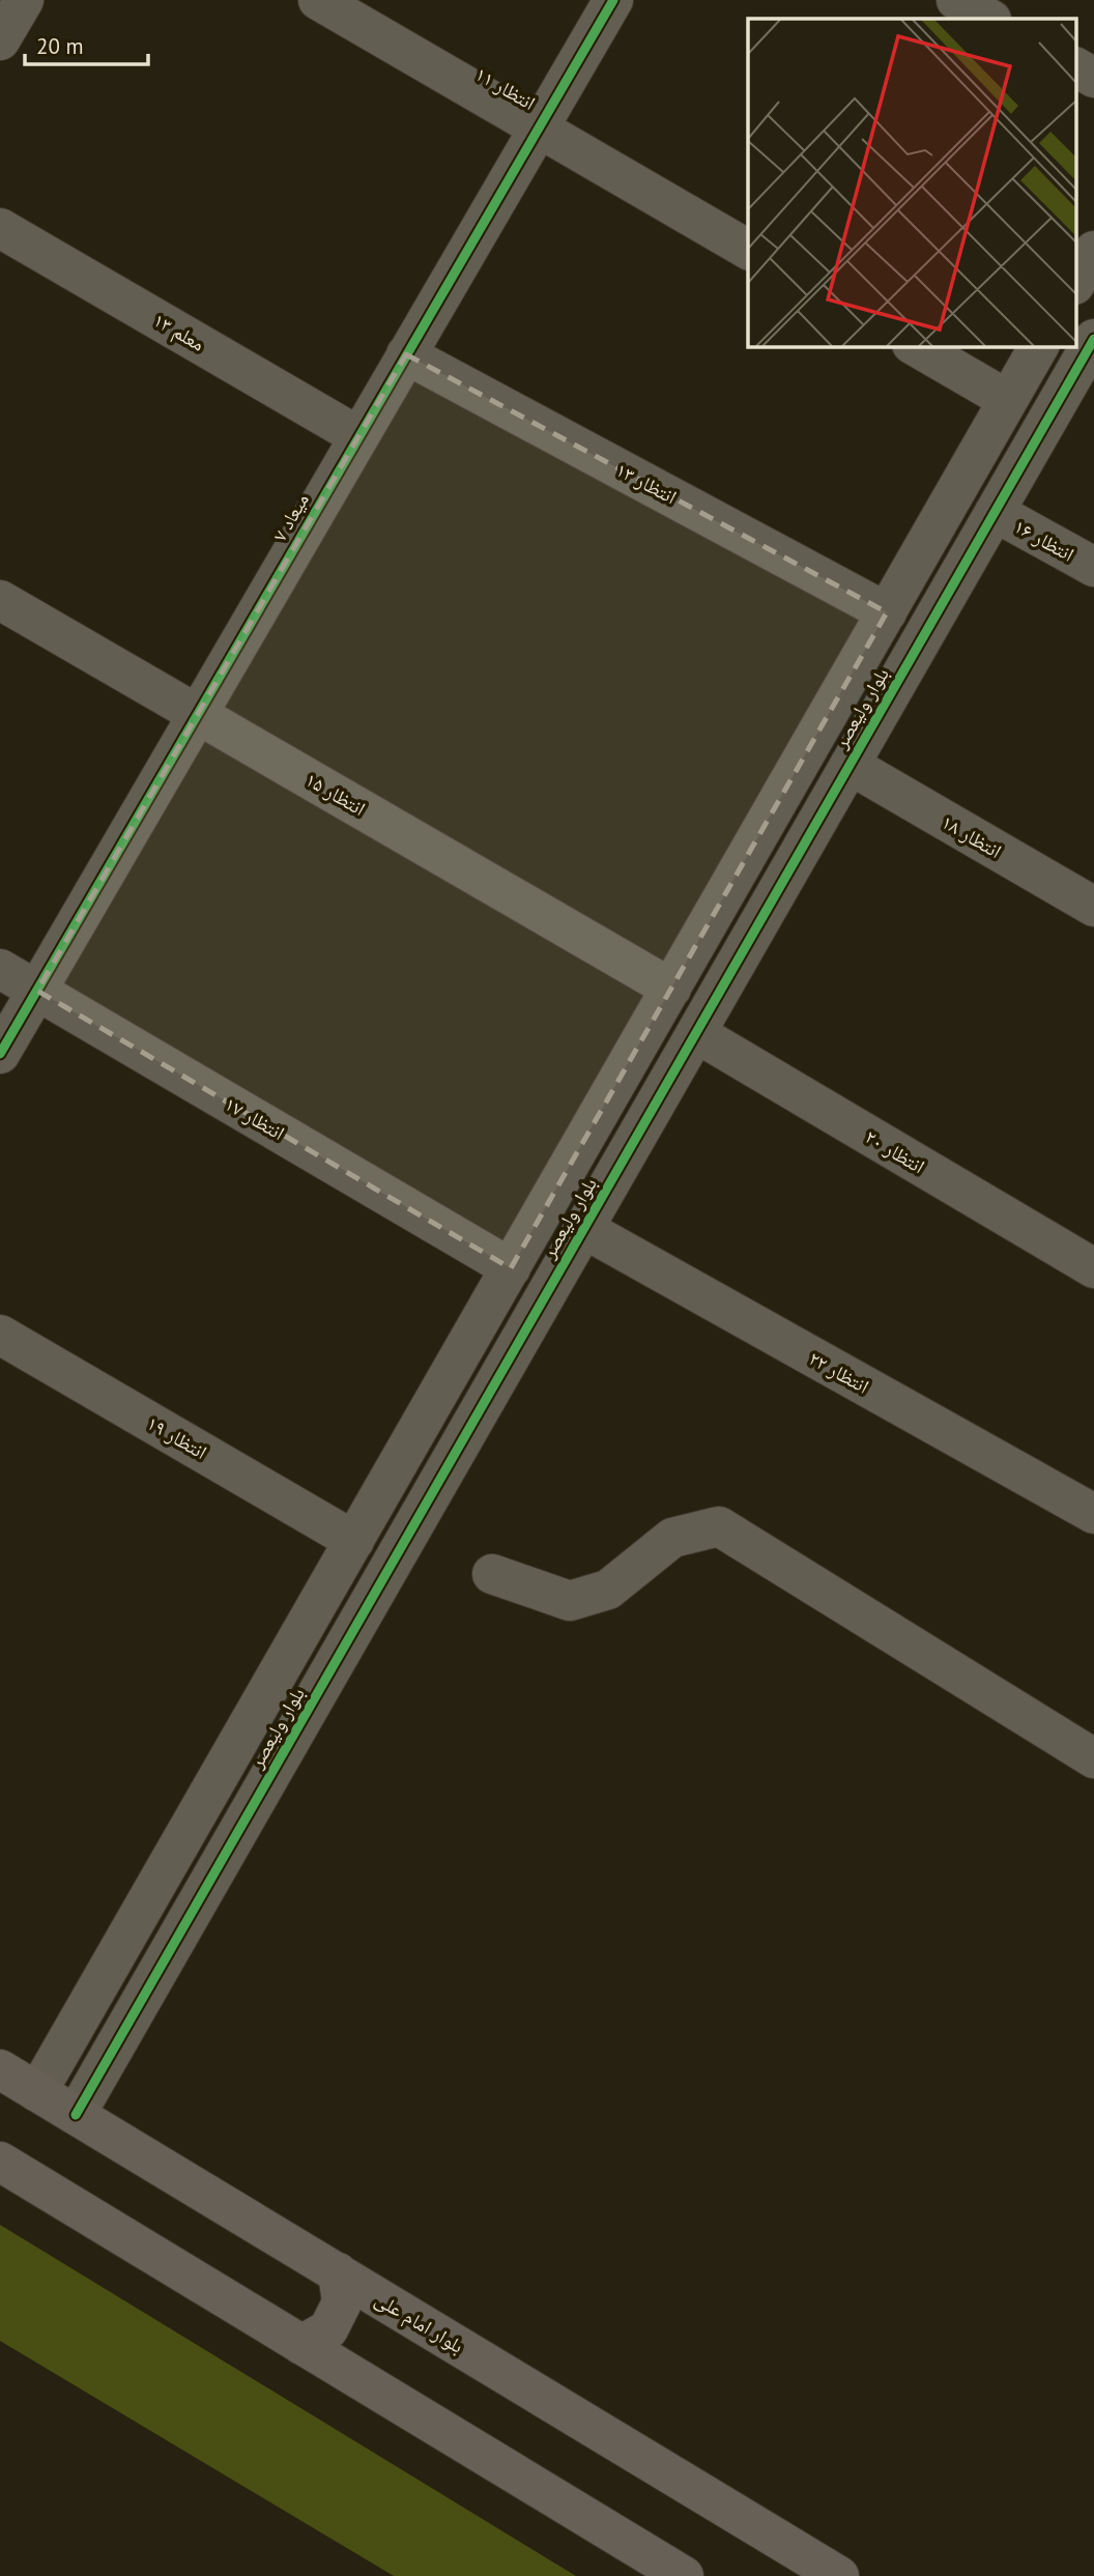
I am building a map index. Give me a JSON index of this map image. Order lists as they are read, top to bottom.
{
  "streets": {
    "main road": ["بلوار امام علی"],
    "street": [
      "انتظار ۱۱",
      "معلم ۱۳",
      "انتظار ۱۳",
      "میعاد ۷",
      "انتظار ۱۶",
      "بلوار ولیعصر",
      "انتظار ۱۵",
      "انتظار ۱۸",
      "انتظار ۱۷",
      "انتظار ۲۰",
      "انتظار ۲۲",
      "انتظار ۱۹"
    ]
  },
  "crossings": [
    ["انتظار ۱۱", "میعاد ۷"],
    ["معلم ۱۳", "میعاد ۷"],
    ["انتظار ۱۳", "میعاد ۷"],
    ["انتظار ۱۳", "بلوار ولیعصر"],
    ["میعاد ۷", "انتظار ۱۵"],
    ["میعاد ۷", "انتظار ۱۷"],
    ["انتظار ۱۶", "بلوار ولیعصر"],
    ["بلوار ولیعصر", "انتظار ۱۵"],
    ["بلوار ولیعصر", "انتظار ۱۸"],
    ["بلوار ولیعصر", "انتظار ۱۷"],
    ["بلوار ولیعصر", "انتظار ۲۰"],
    ["بلوار ولیعصر", "انتظار ۲۲"],
    ["بلوار ولیعصر", "انتظار ۱۹"],
    ["بلوار ولیعصر", "بلوار امام علی"]
  ],
  "scale_bar": "20 m"
}
